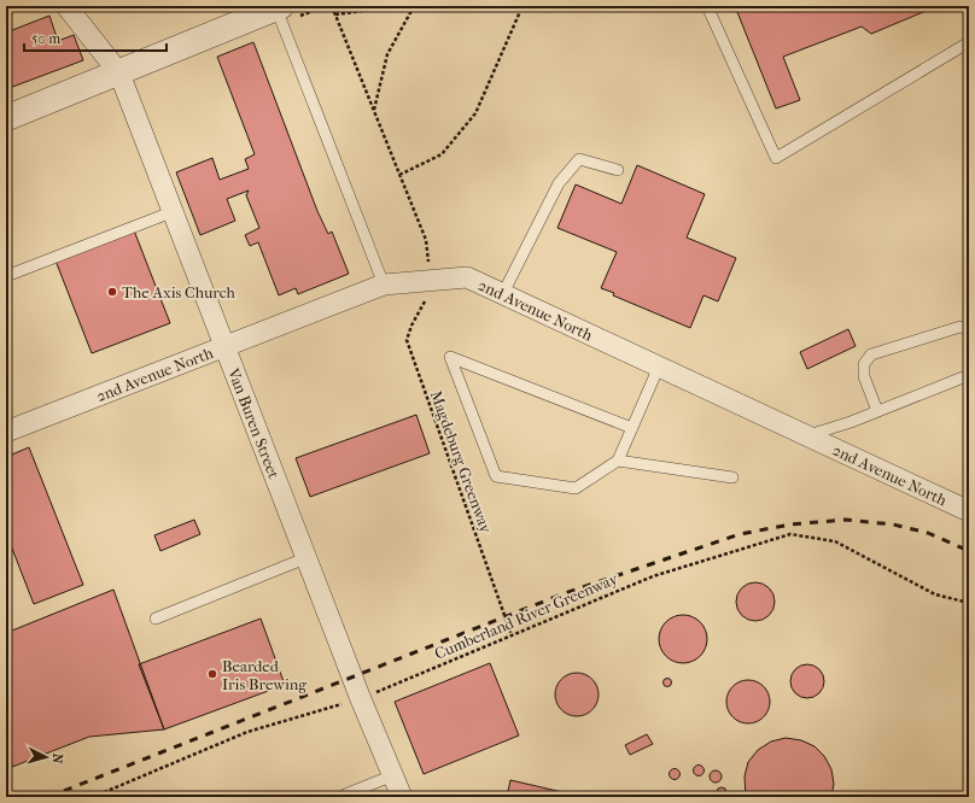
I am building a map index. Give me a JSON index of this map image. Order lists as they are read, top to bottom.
{
  "streets": {
    "street": ["2nd Avenue North", "Van Buren Street"],
    "path": ["Magdeburg Greenway", "Cumberland River Greenway"]
  },
  "crossings": [
    ["2nd Avenue North", "Van Buren Street"],
    ["Van Buren Street", "Cumberland River Greenway"],
    ["Magdeburg Greenway", "Cumberland River Greenway"]
  ],
  "places": ["The Axis Church", "Bearded Iris Brewing"],
  "scale_bar": "50 m",
  "north": "right"
}
